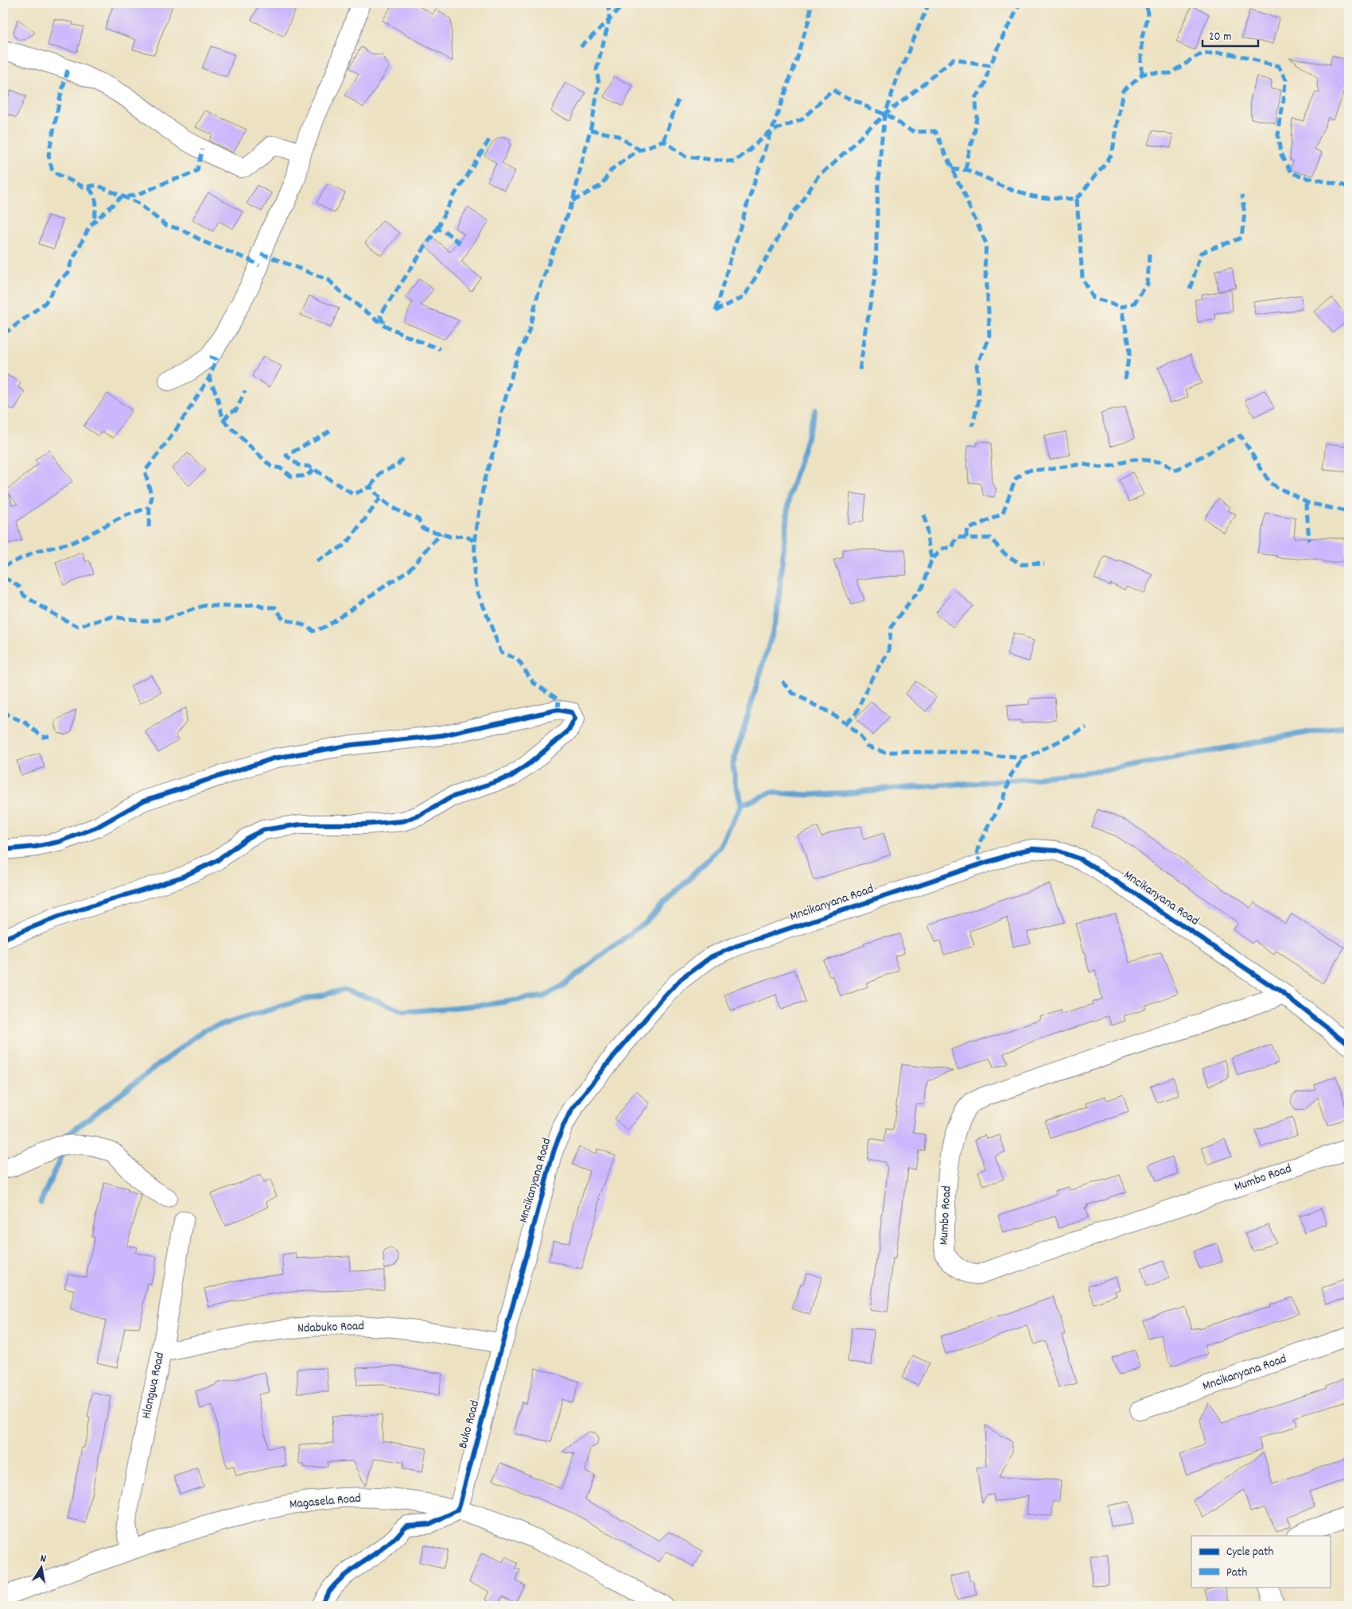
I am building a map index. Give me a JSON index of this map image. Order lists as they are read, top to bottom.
{
  "streets": {
    "street": [
      "Mncikanyana Road",
      "Mumbo Road",
      "Ndabuko Road",
      "Hlongwa Road",
      "Buko Road",
      "Magasela Road"
    ]
  },
  "crossings": [
    ["Mncikanyana Road", "Mumbo Road"],
    ["Mncikanyana Road", "Ndabuko Road"],
    ["Mncikanyana Road", "Buko Road"],
    ["Ndabuko Road", "Hlongwa Road"],
    ["Ndabuko Road", "Buko Road"],
    ["Hlongwa Road", "Magasela Road"],
    ["Buko Road", "Magasela Road"]
  ],
  "legend": ["Cycle path", "Path"],
  "scale_bar": "20 m",
  "north": "top"
}
